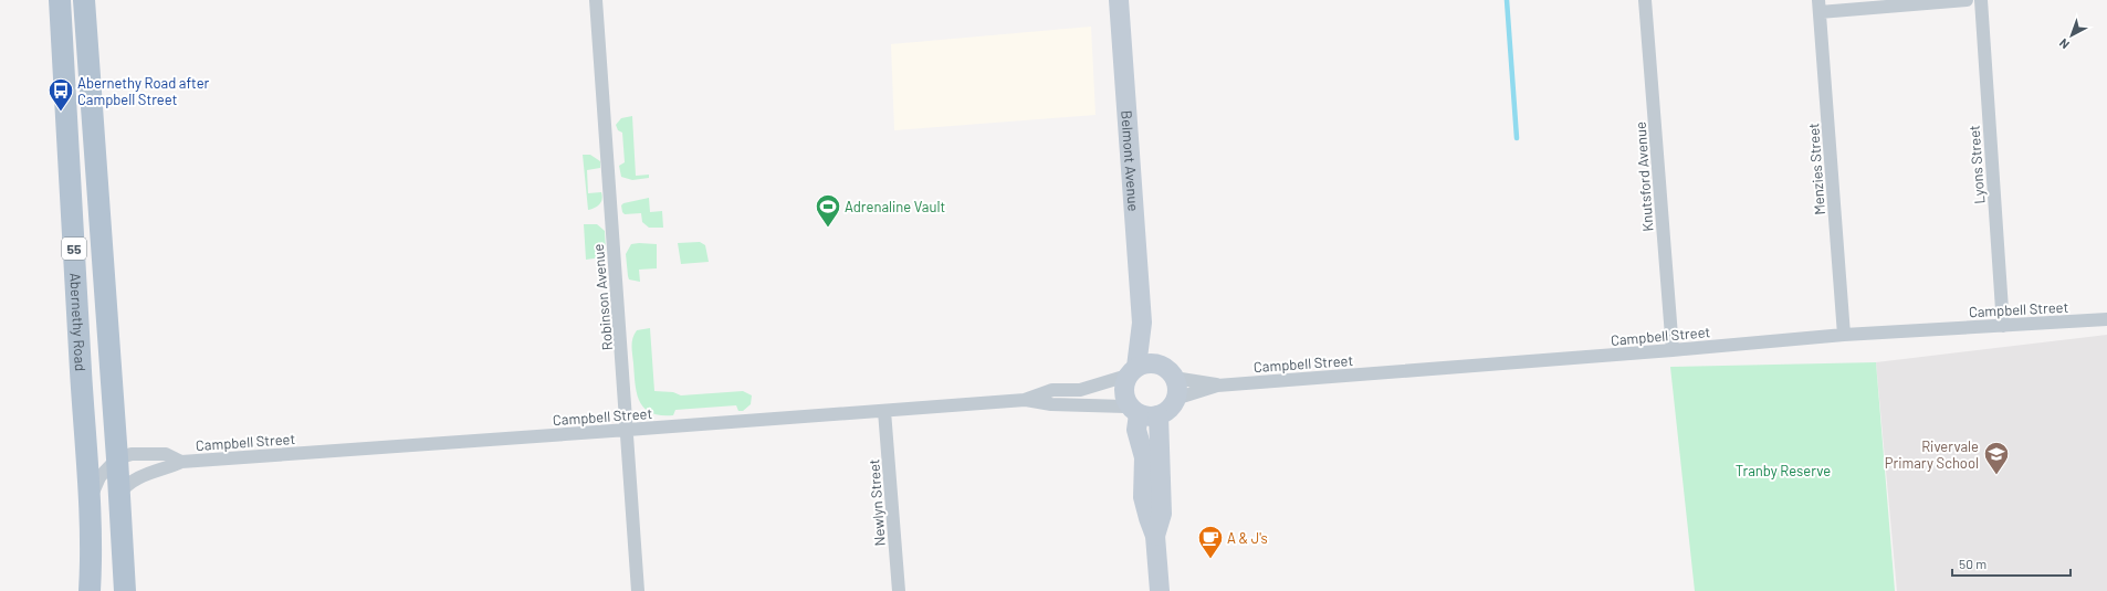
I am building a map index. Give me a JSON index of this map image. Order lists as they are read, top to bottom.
{
  "streets": {
    "main road": ["Belmont Avenue", "55", "Abernethy Road"],
    "street": [
      "Lyons Street",
      "Menzies Street",
      "Knutsford Avenue",
      "Robinson Avenue",
      "Campbell Street",
      "Newlyn Street"
    ]
  },
  "crossings": [
    ["Belmont Avenue", "Campbell Street"],
    ["Lyons Street", "Campbell Street"],
    ["Menzies Street", "Campbell Street"],
    ["Knutsford Avenue", "Campbell Street"],
    ["Robinson Avenue", "Campbell Street"],
    ["Campbell Street", "Abernethy Road"],
    ["Campbell Street", "Newlyn Street"]
  ],
  "parks": ["Tranby Reserve"],
  "places": {
    "bus stop": ["Abernethy Road after Campbell Street"],
    "sports": ["Adrenaline Vault"],
    "school or university": ["Rivervale Primary School"],
    "cafe": ["A & J's"]
  },
  "scale_bar": "50 m",
  "north": "bottom left"
}
